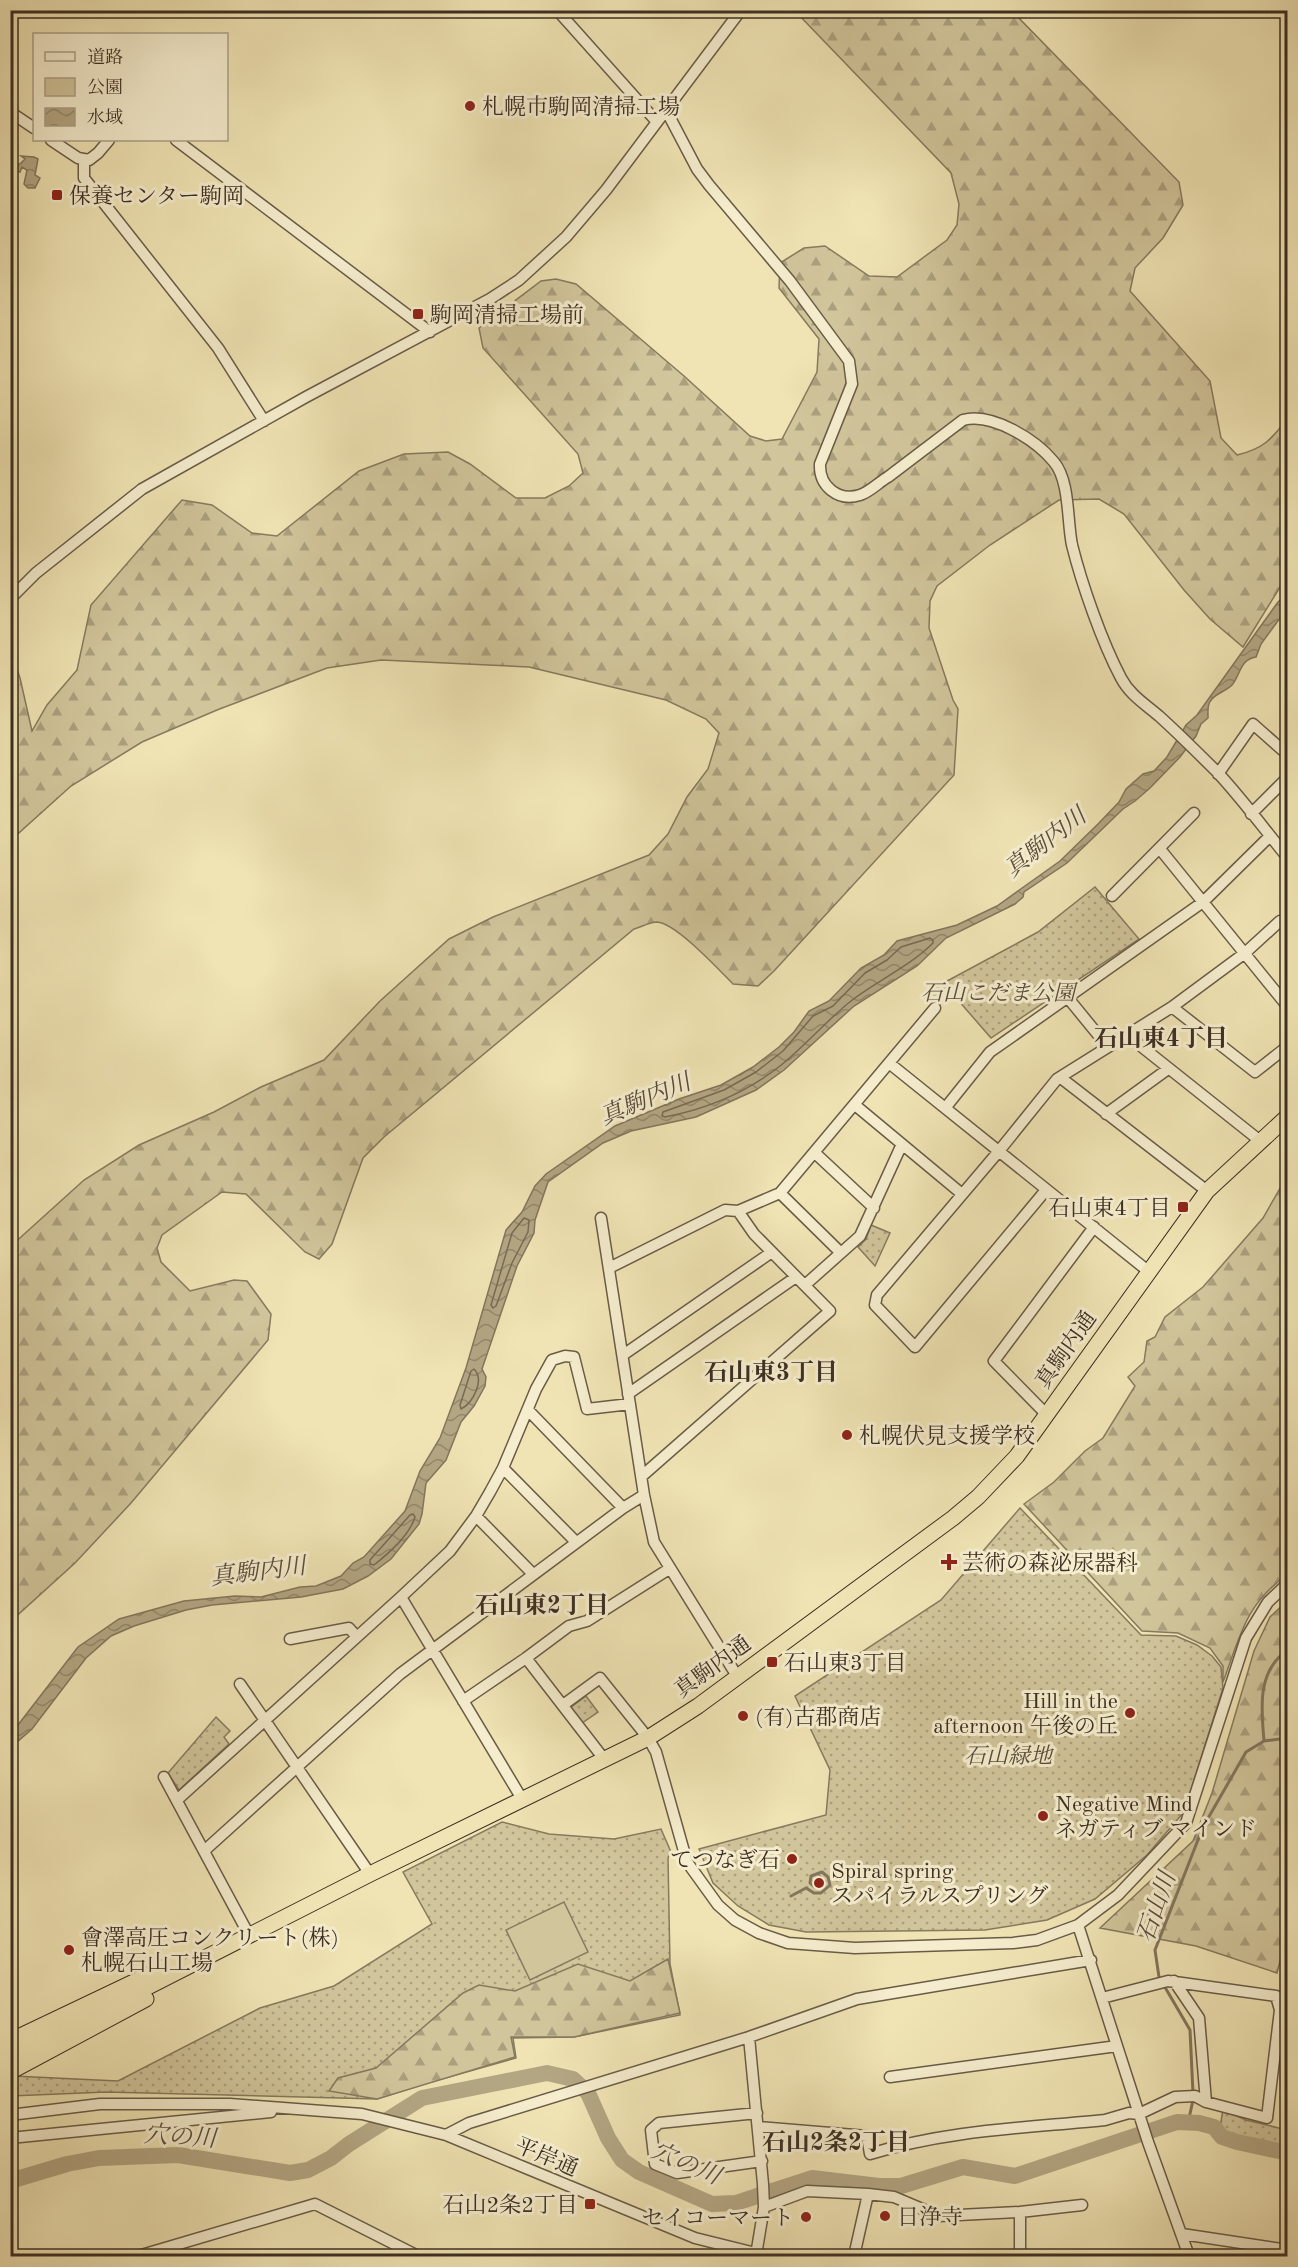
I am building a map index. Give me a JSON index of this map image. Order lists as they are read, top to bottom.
{
  "streets": {
    "highway": ["真駒内通"],
    "street": ["平岸通"]
  },
  "districts": [
    "石山東4丁目",
    "石山東3丁目",
    "石山東2丁目",
    "石山2条2丁目"
  ],
  "water": ["真駒内川", "石山川", "穴の川"],
  "parks": ["石山こだま公園", "石山緑地"],
  "places": {
    "other": [
      "札幌市駒岡清掃工場",
      "札幌伏見支援学校",
      "Hill in the afternoon 午後の丘",
      "(有)古郡商店",
      "Negative Mind ネガティブ マインド",
      "てつなぎ石",
      "Spiral spring スパイラルスプリング",
      "會澤高圧コンクリート(株) 札幌石山工場",
      "日浄寺",
      "セイコーマート"
    ],
    "transit": [
      "保養センター駒岡",
      "駒岡清掃工場前",
      "石山東4丁目",
      "石山東3丁目",
      "石山2条2丁目"
    ],
    "health": ["芸術の森泌尿器科"]
  },
  "legend": ["道路", "公園", "水域"]
}
